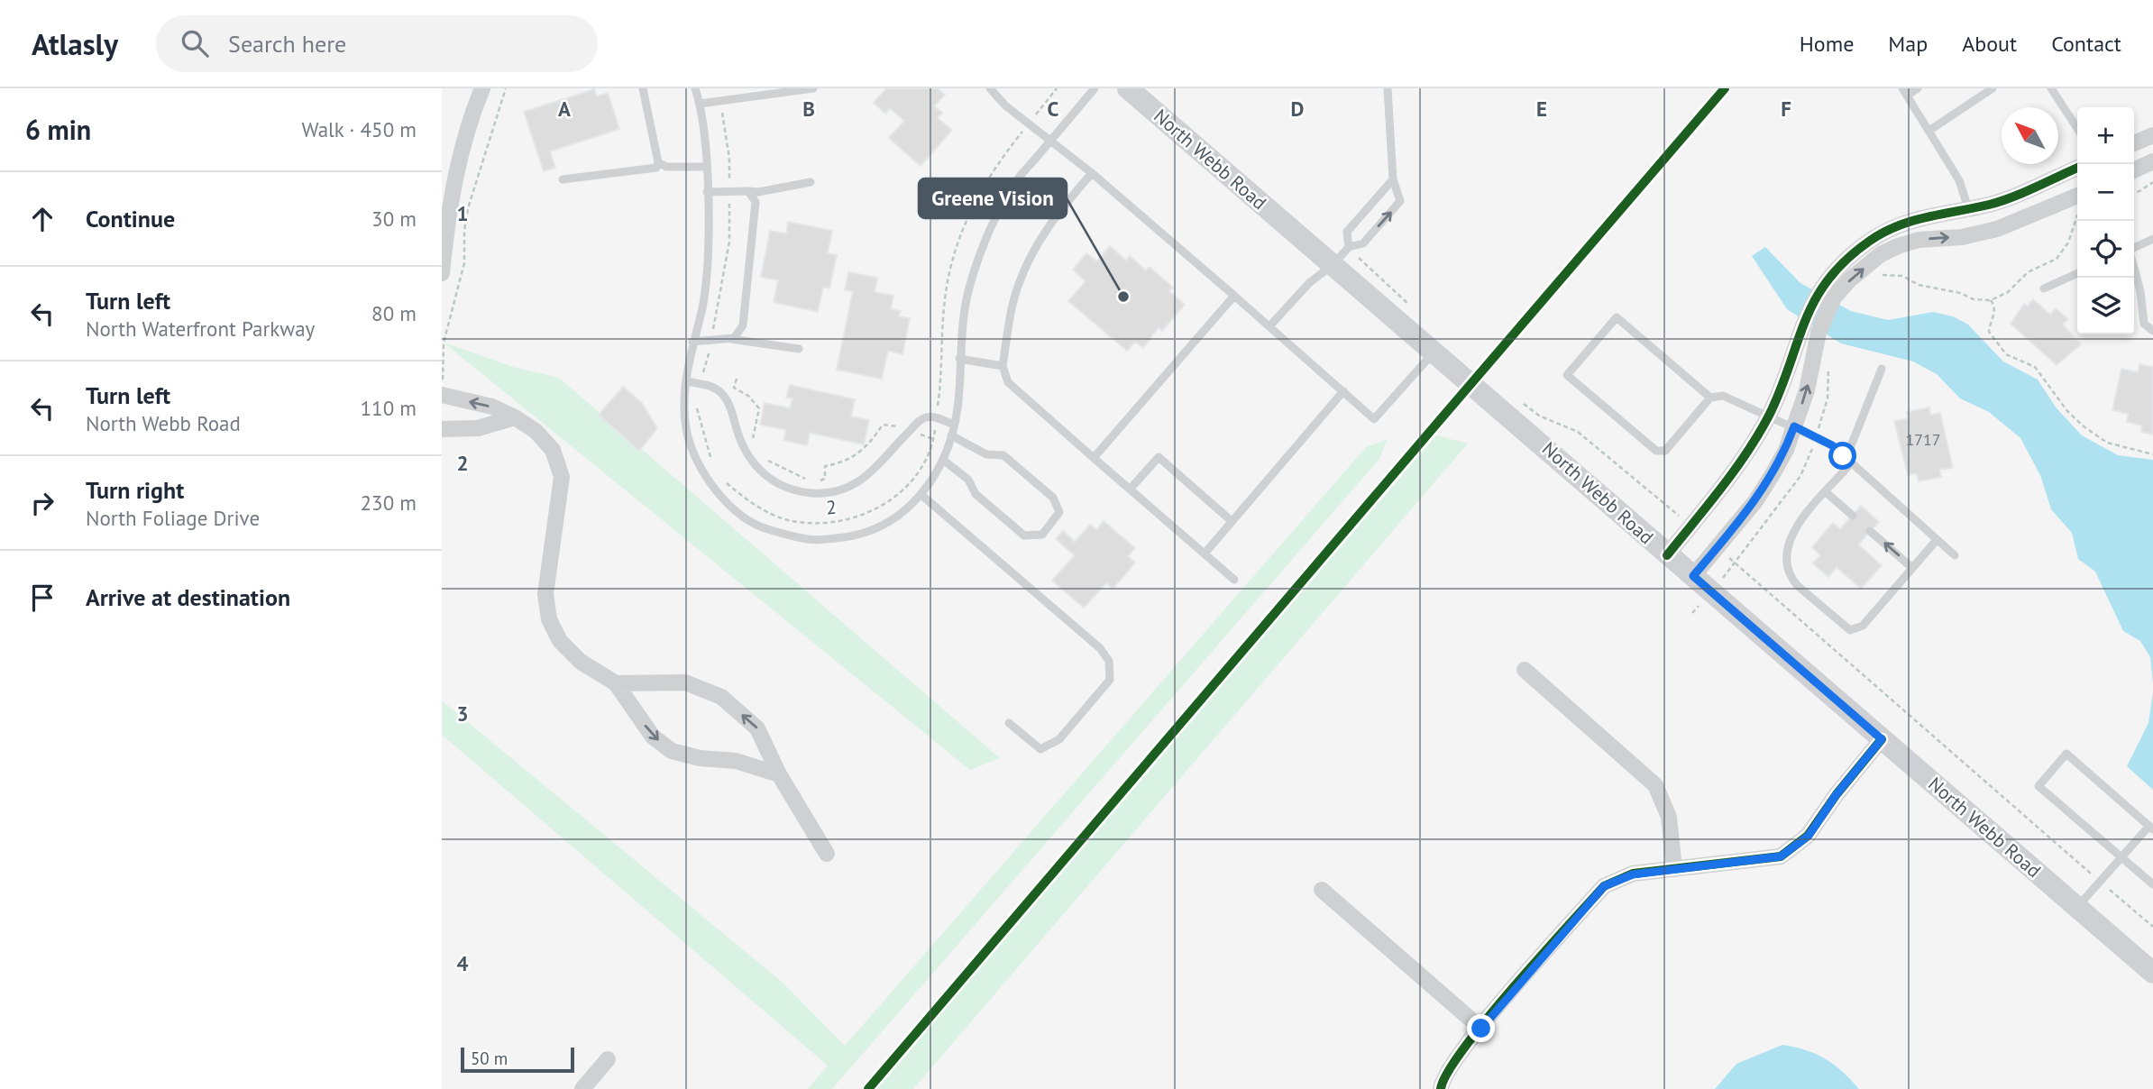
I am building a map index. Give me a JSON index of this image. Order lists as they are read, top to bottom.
{
  "streets": {
    "main road": ["North Webb Road"],
    "path": ["2"]
  },
  "places": ["Greene Vision"],
  "house_numbers": ["1717"],
  "scale_bar": "50 m",
  "north": "top left",
  "page": {
    "header": "Atlasly",
    "search": "Search here",
    "nav": [
      "Home",
      "Map",
      "About",
      "Contact"
    ],
    "heading": ["6 min", "Walk · 450 m"],
    "map_buttons": ["+", "−"],
    "list": [
      ["Continue", "30 m"],
      ["Turn left", "North Waterfront Parkway", "80 m"],
      ["Turn left", "North Webb Road", "110 m"],
      ["Turn right", "North Foliage Drive", "230 m"],
      "Arrive at destination"
    ],
    "scale": "50 m"
  },
  "grid": {
    "columns": [
      "A",
      "B",
      "C",
      "D",
      "E",
      "F"
    ],
    "rows": [
      "1",
      "2",
      "3",
      "4"
    ]
  }
}
